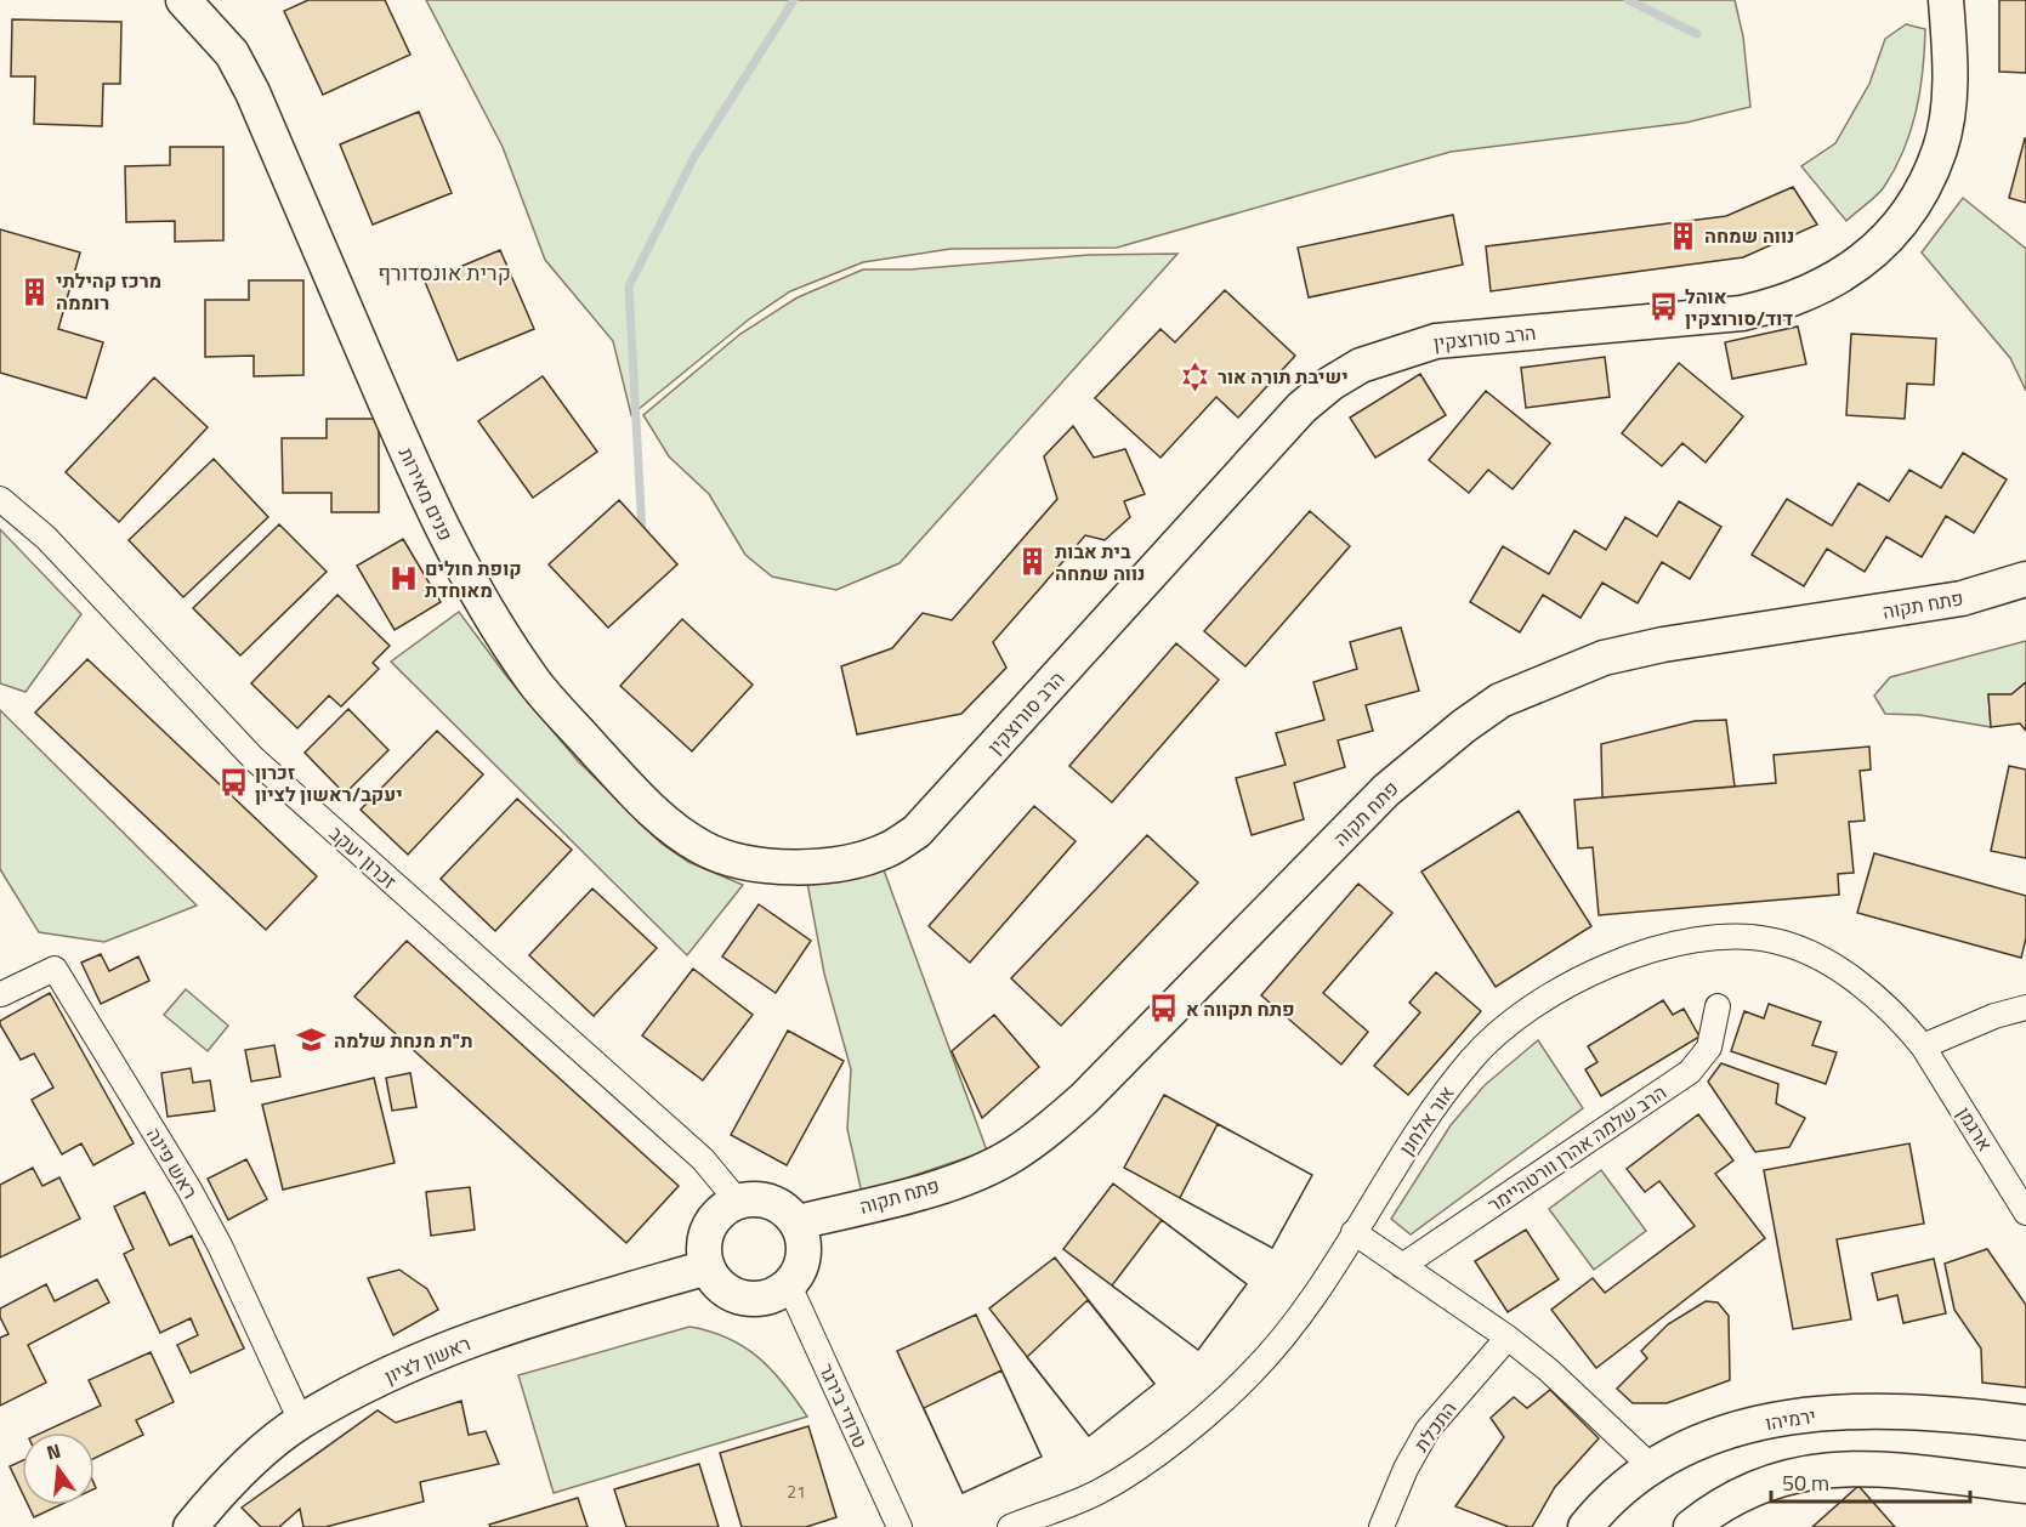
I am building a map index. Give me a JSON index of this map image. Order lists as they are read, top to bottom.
{
  "streets": {
    "street": [
      "הרב סורוצקין",
      "פנים מאירות",
      "פתח תקוה",
      "זכרון יעקב",
      "אור אלחנן",
      "ארגמן",
      "הרב שלמה אהרן וורטהיימר",
      "ראש פינה",
      "ראשון לציון",
      "טרודי בירגר",
      "ירמיהו",
      "התכלת"
    ]
  },
  "crossings": [
    ["הרב סורוצקין", "פנים מאירות"],
    ["פתח תקוה", "זכרון יעקב"],
    ["פתח תקוה", "ראשון לציון"],
    ["פתח תקוה", "טרודי בירגר"],
    ["זכרון יעקב", "ראשון לציון"],
    ["זכרון יעקב", "טרודי בירגר"],
    ["אור אלחנן", "ארגמן"],
    ["ראש פינה", "ראשון לציון"],
    ["ראשון לציון", "טרודי בירגר"]
  ],
  "districts": ["קרית אונסדורף"],
  "places": {
    "building": ["נווה שמחה", "מרכז קהילתי רוממה", "בית אבות נווה שמחה"],
    "bus stop": ["אוהל דוד/סורוצקין", "זכרון יעקב/ראשון לציון", "פתח תקווה א"],
    "synagogue": ["ישיבת תורה אור"],
    "hospital": ["קופת חולים מאוחדת"],
    "school or university": ["ת\"ת מנחת שלמה"]
  },
  "house_numbers": ["21"],
  "scale_bar": "50 m",
  "north": "top"
}
